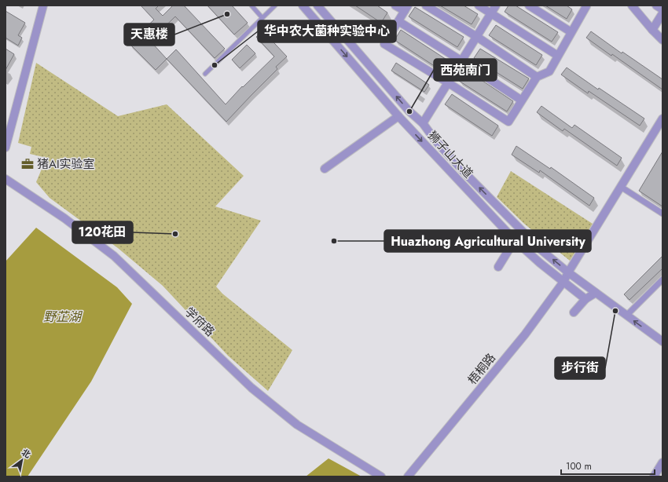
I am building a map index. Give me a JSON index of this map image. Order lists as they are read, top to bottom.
{
  "streets": {
    "street": ["狮子山大道", "学府路", "梧桐路"]
  },
  "crossings": [
    ["狮子山大道", "梧桐路"]
  ],
  "water": ["野芷湖"],
  "places": {
    "other": [
      "天惠楼",
      "华中农大菌种实验中心",
      "西苑南门",
      "120花田",
      "Huazhong Agricultural University",
      "步行街"
    ],
    "office": ["猪AI实验室"]
  },
  "scale_bar": "100 m",
  "north": "top right"
}
